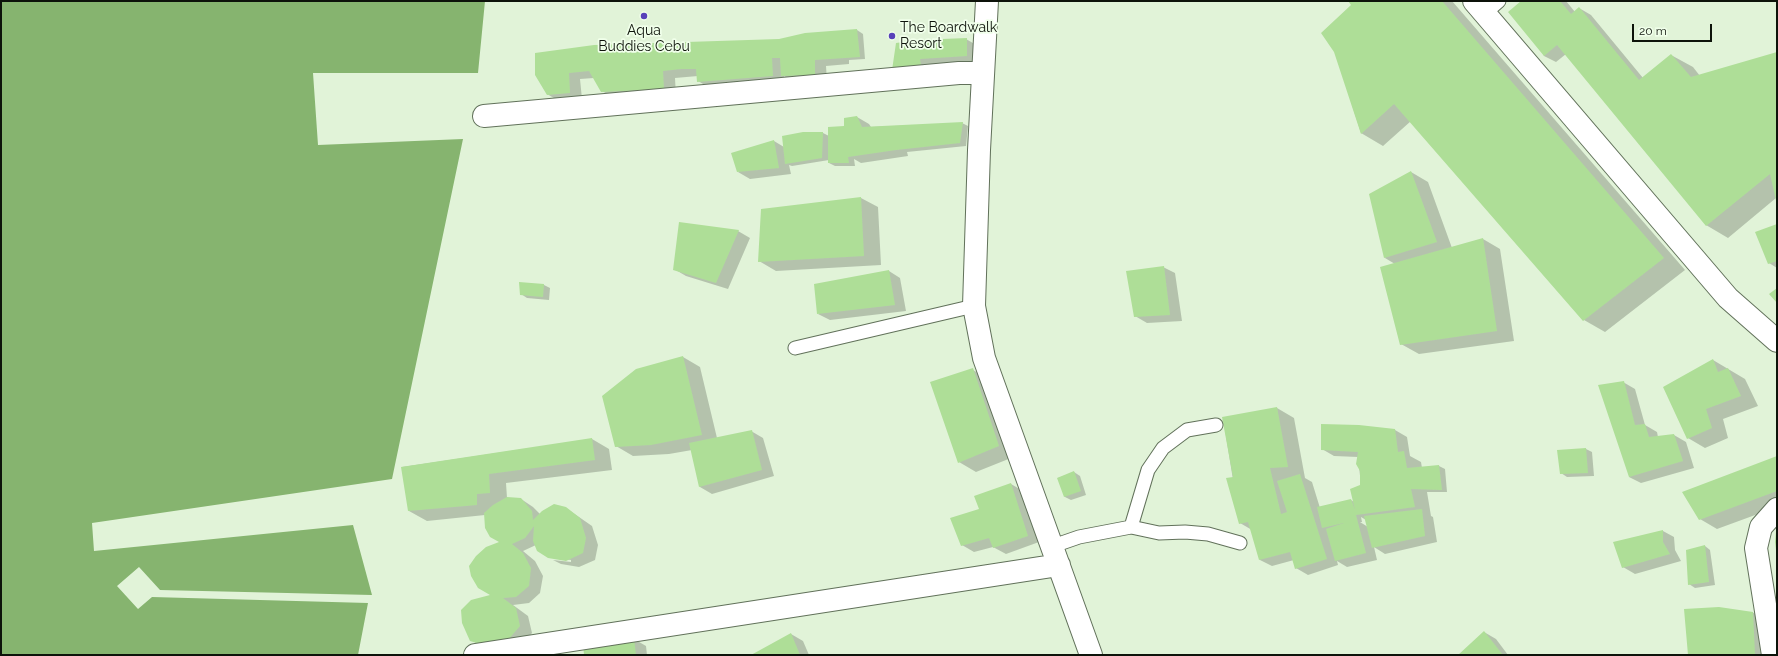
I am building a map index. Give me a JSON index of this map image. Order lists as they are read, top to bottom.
{
  "places": ["Aqua Buddies Cebu", "The Boardwalk Resort"],
  "scale_bar": "20 m"
}
